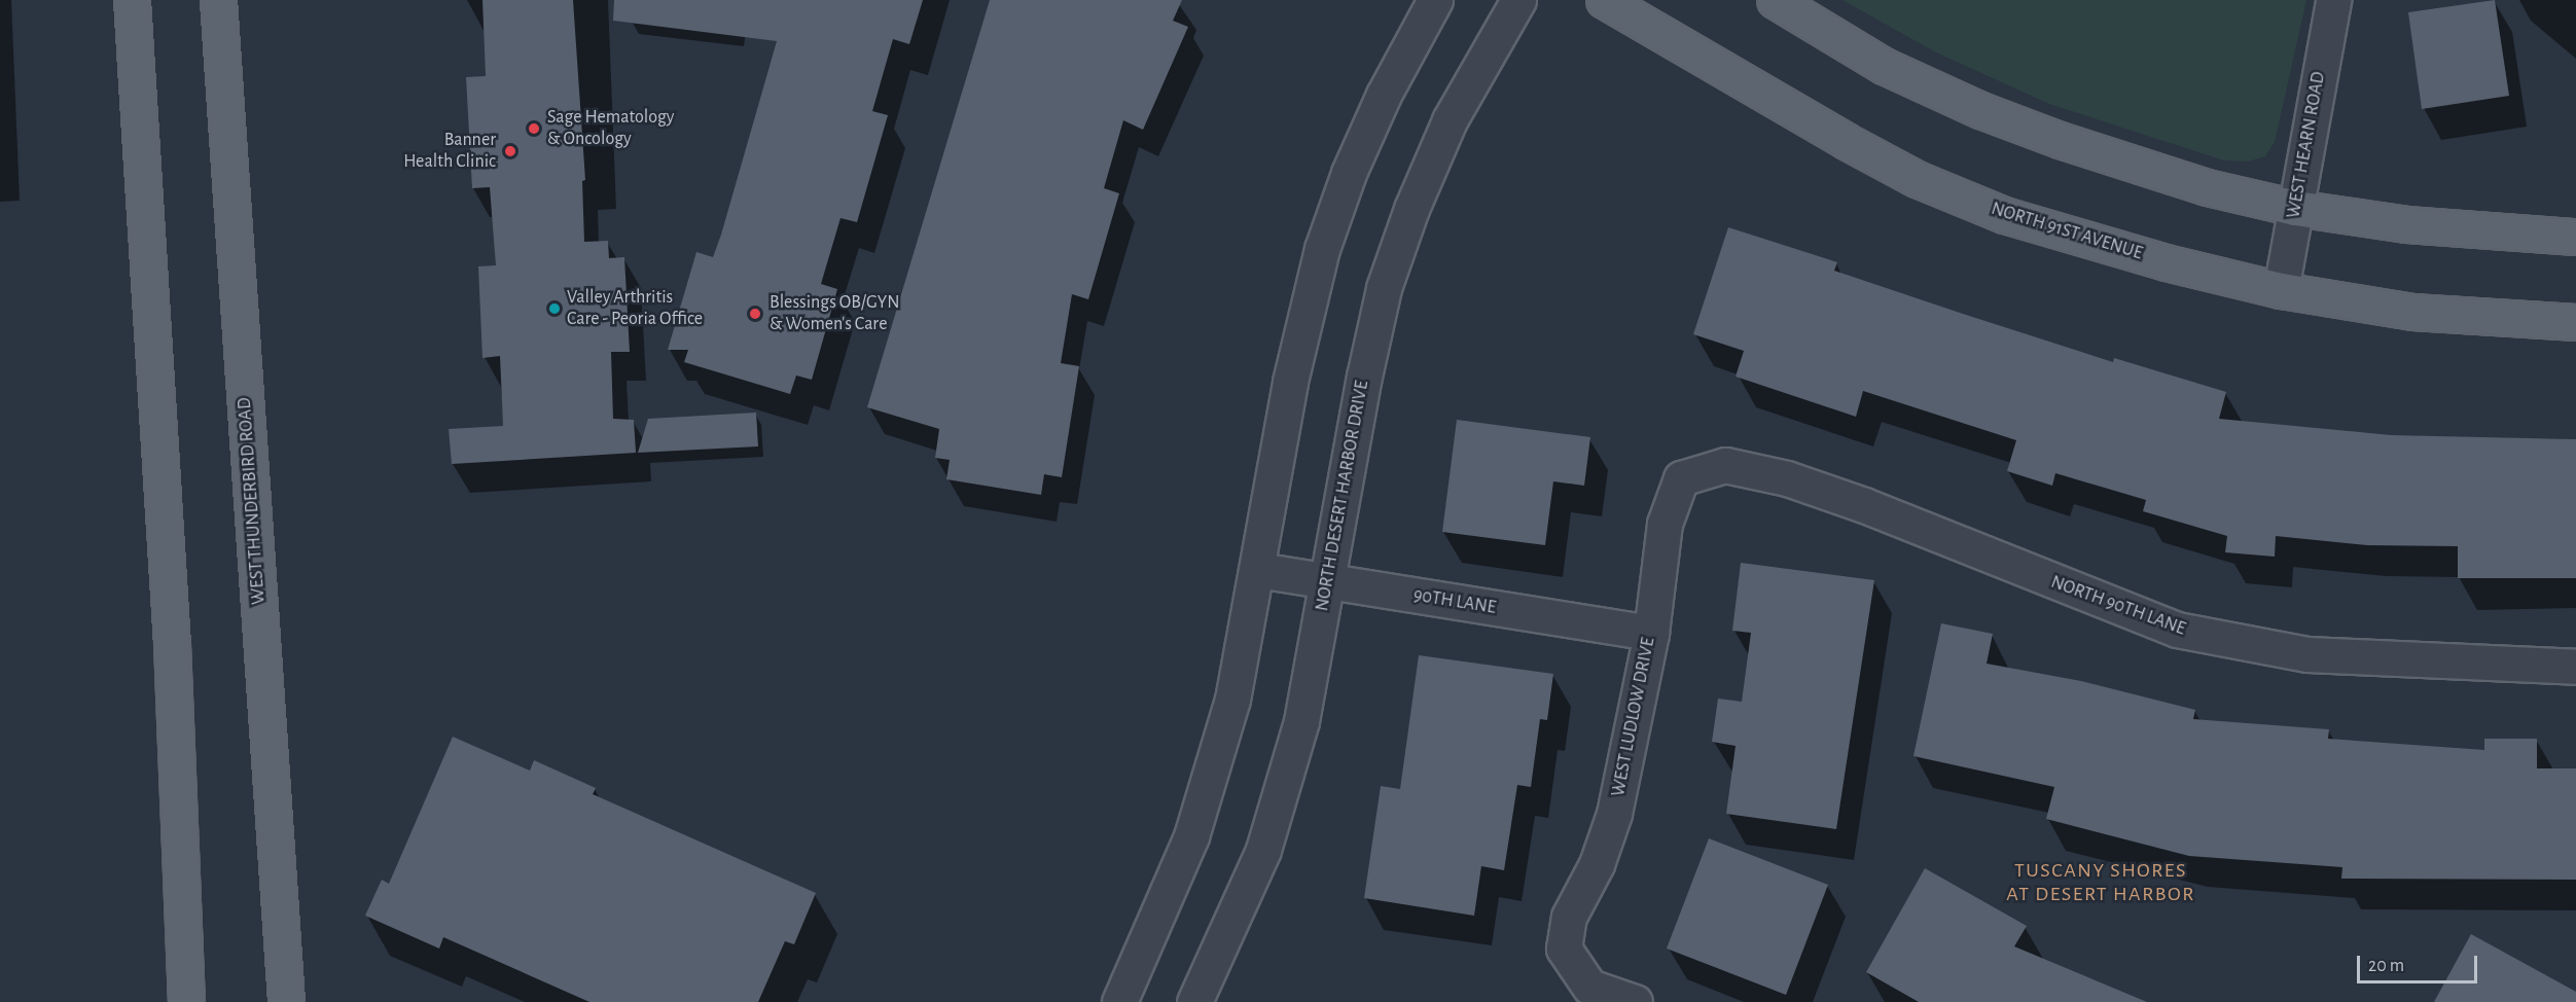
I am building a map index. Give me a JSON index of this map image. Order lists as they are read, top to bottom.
{
  "streets": {
    "main road": ["NORTH 91ST AVENUE", "WEST THUNDERBIRD ROAD"],
    "street": [
      "WEST HEARN ROAD",
      "NORTH DESERT HARBOR DRIVE",
      "90TH LANE",
      "NORTH 90TH LANE",
      "WEST LUDLOW DRIVE"
    ]
  },
  "crossings": [
    ["WEST HEARN ROAD", "NORTH 91ST AVENUE"],
    ["NORTH DESERT HARBOR DRIVE", "90TH LANE"],
    ["90TH LANE", "WEST LUDLOW DRIVE"],
    ["NORTH 90TH LANE", "WEST LUDLOW DRIVE"]
  ],
  "districts": ["TUSCANY SHORES AT DESERT HARBOR"],
  "places": [
    "Sage Hematology & Oncology",
    "Banner Health Clinic",
    "Valley Arthritis Care - Peoria Office",
    "Blessings OB/GYN & Women's Care"
  ],
  "scale_bar": "20 m"
}
